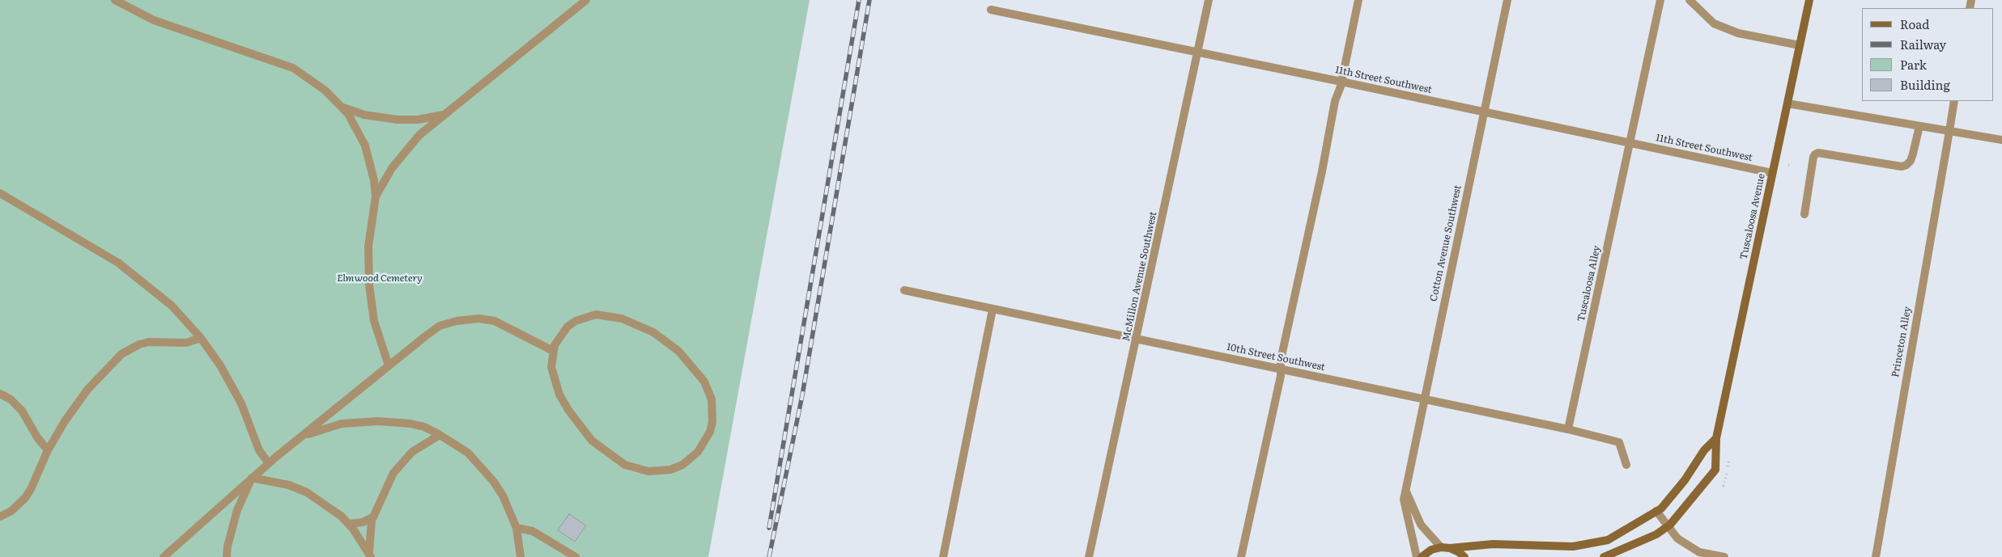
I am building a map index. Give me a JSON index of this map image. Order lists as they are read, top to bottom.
{
  "streets": {
    "street": [
      "11th Street Southwest",
      "Tuscaloosa Avenue",
      "Cotton Avenue Southwest",
      "McMillon Avenue Southwest",
      "Tuscaloosa Alley",
      "Princeton Alley",
      "10th Street Southwest"
    ]
  },
  "crossings": [
    ["11th Street Southwest", "Tuscaloosa Avenue"],
    ["11th Street Southwest", "Cotton Avenue Southwest"],
    ["11th Street Southwest", "McMillon Avenue Southwest"],
    ["11th Street Southwest", "Tuscaloosa Alley"],
    ["Cotton Avenue Southwest", "10th Street Southwest"],
    ["McMillon Avenue Southwest", "10th Street Southwest"],
    ["Tuscaloosa Alley", "10th Street Southwest"]
  ],
  "parks": ["Elmwood Cemetery"],
  "legend": [
    "Road",
    "Railway",
    "Park",
    "Building"
  ]
}
